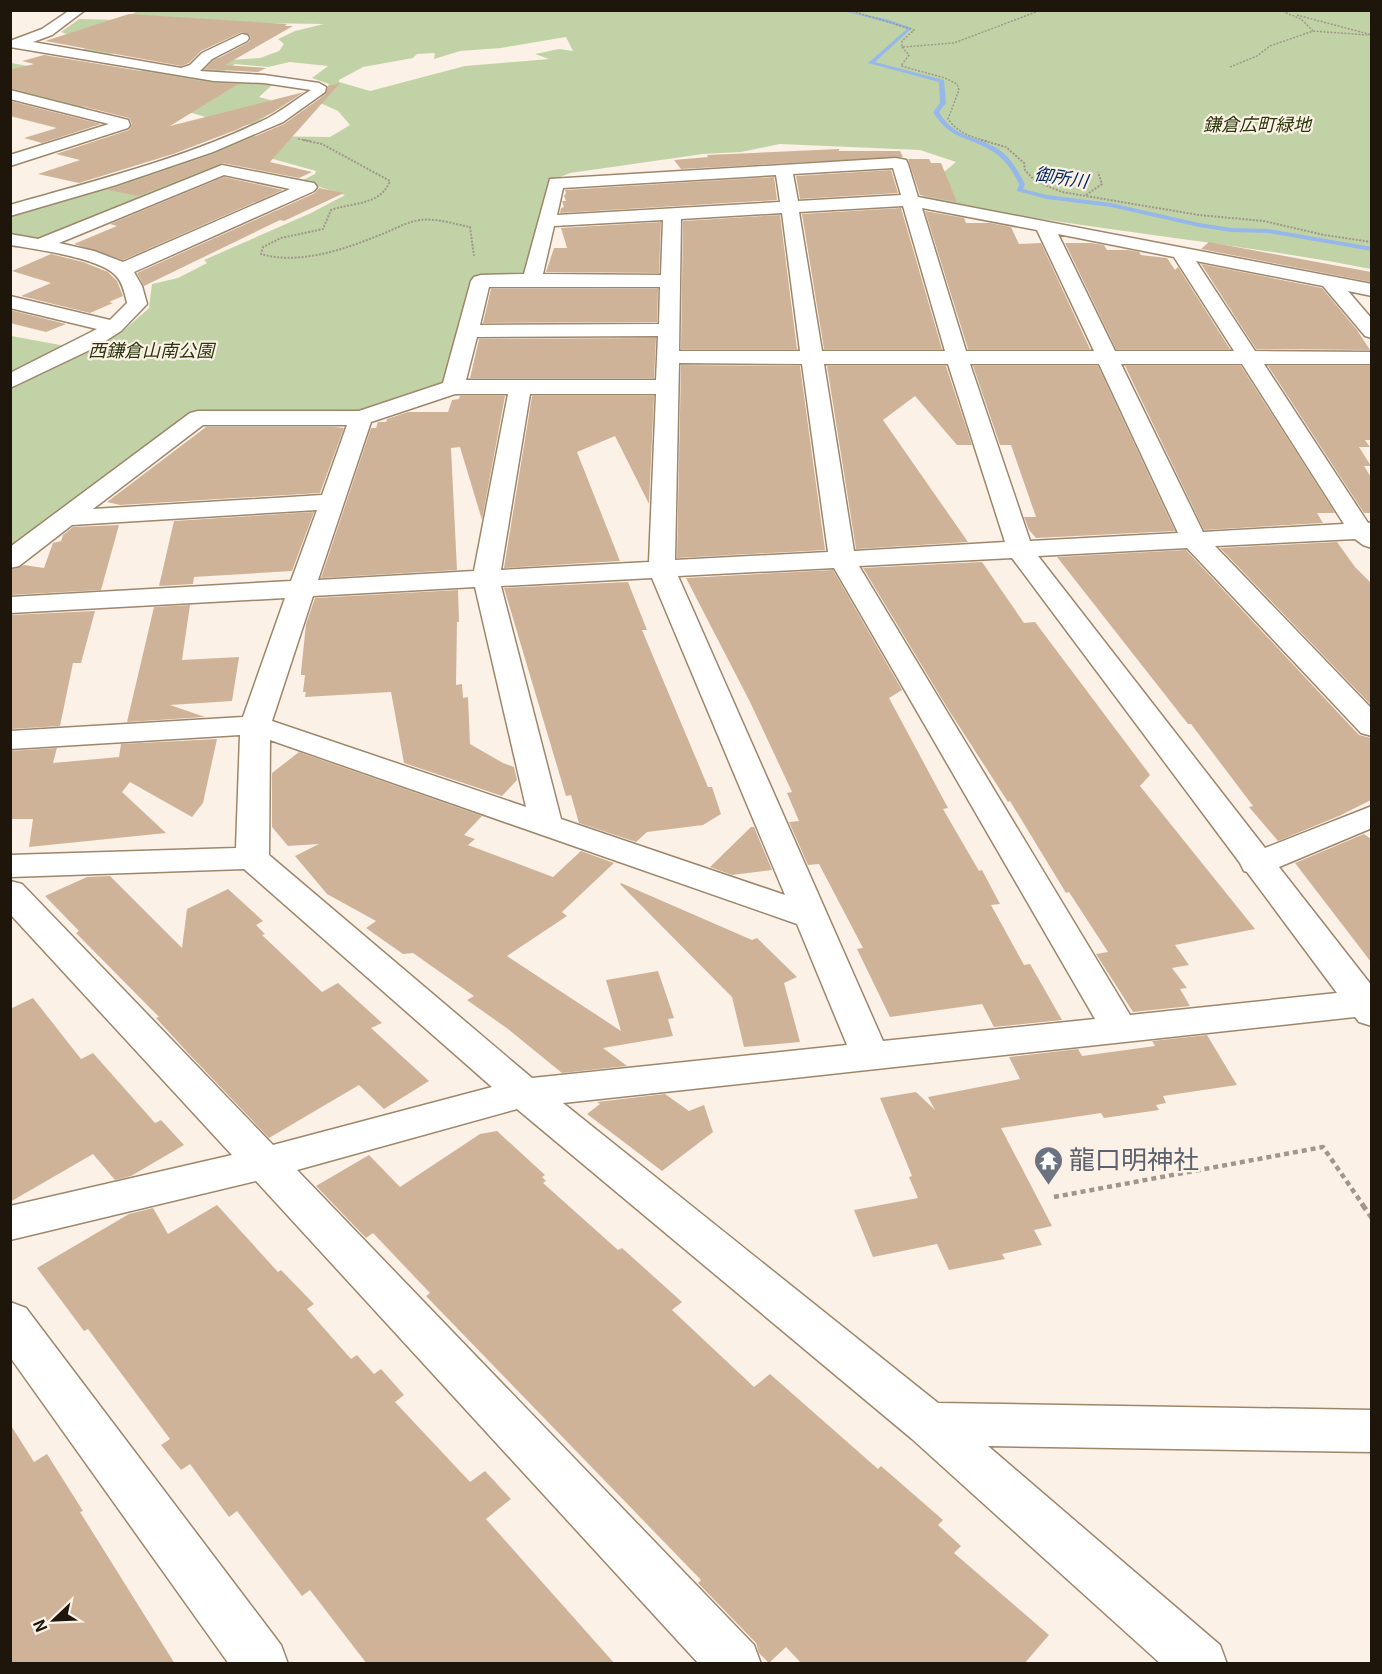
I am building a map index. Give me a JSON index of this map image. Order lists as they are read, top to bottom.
{
  "water": ["御所川"],
  "parks": ["鎌倉広町緑地", "西鎌倉山南公園"],
  "places": {
    "temple": ["龍口明神社"]
  },
  "north": "bottom left"
}
